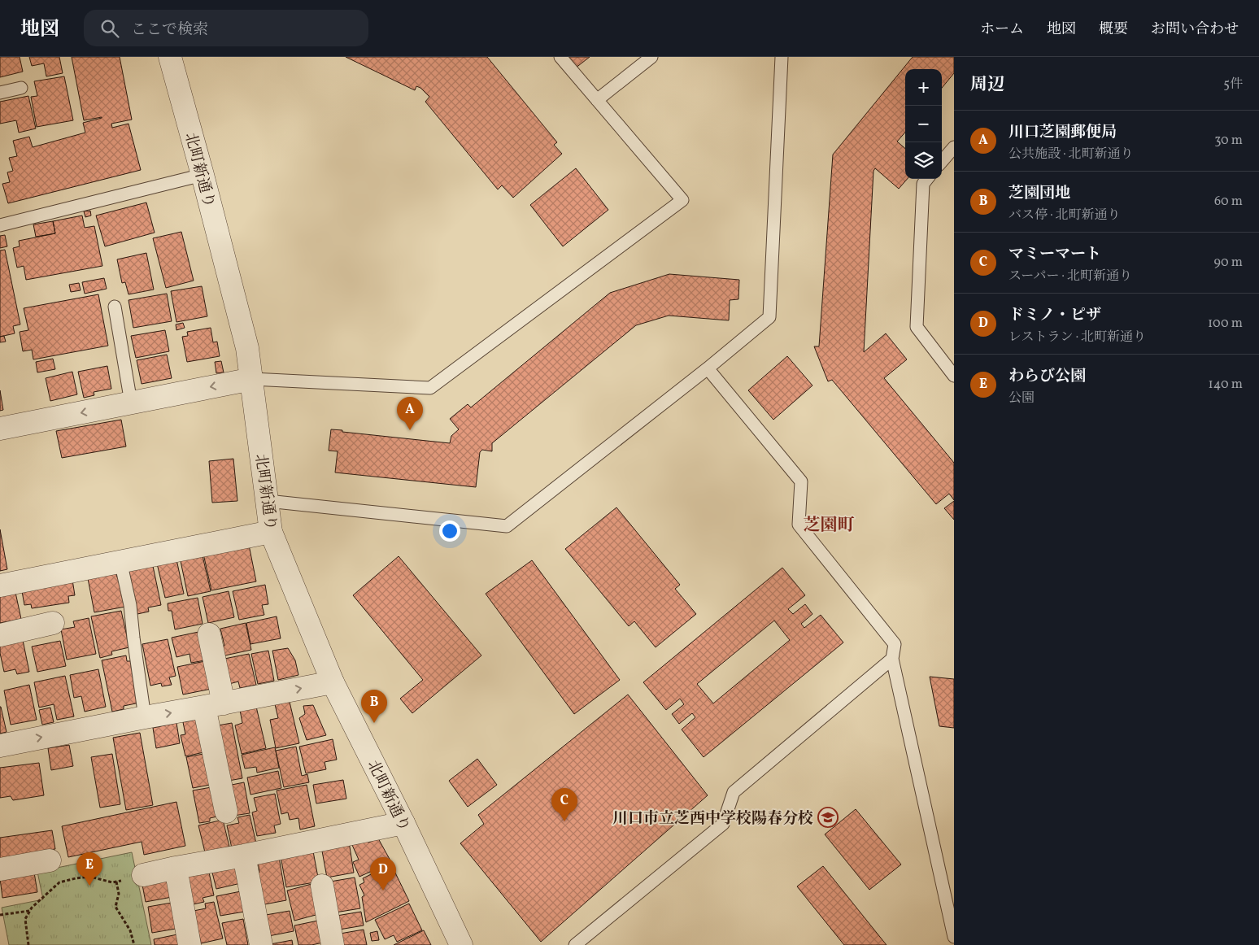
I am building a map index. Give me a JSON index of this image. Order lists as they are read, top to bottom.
{
  "streets": {
    "street": ["北町新通り"]
  },
  "districts": ["芝園町"],
  "places": {
    "school or university": ["川口市立芝西中学校陽春分校"]
  },
  "page": {
    "header": "地図",
    "search": "ここで検索",
    "nav": [
      "ホーム",
      "地図",
      "概要",
      "お問い合わせ"
    ],
    "heading": ["周辺", "5件"],
    "map_buttons": ["+", "−"],
    "list": [
      {
        "mark": "A",
        "name": "川口芝園郵便局",
        "note": "公共施設 · 北町新通り",
        "value": "30 m"
      },
      {
        "mark": "B",
        "name": "芝園団地",
        "note": "バス停 · 北町新通り",
        "value": "60 m"
      },
      {
        "mark": "C",
        "name": "マミーマート",
        "note": "スーパー · 北町新通り",
        "value": "90 m"
      },
      {
        "mark": "D",
        "name": "ドミノ・ピザ",
        "note": "レストラン · 北町新通り",
        "value": "100 m"
      },
      {
        "mark": "E",
        "name": "わらび公園",
        "note": "公園",
        "value": "140 m"
      }
    ],
    "pins": [
      "A",
      "B",
      "C",
      "E",
      "D"
    ]
  }
}
